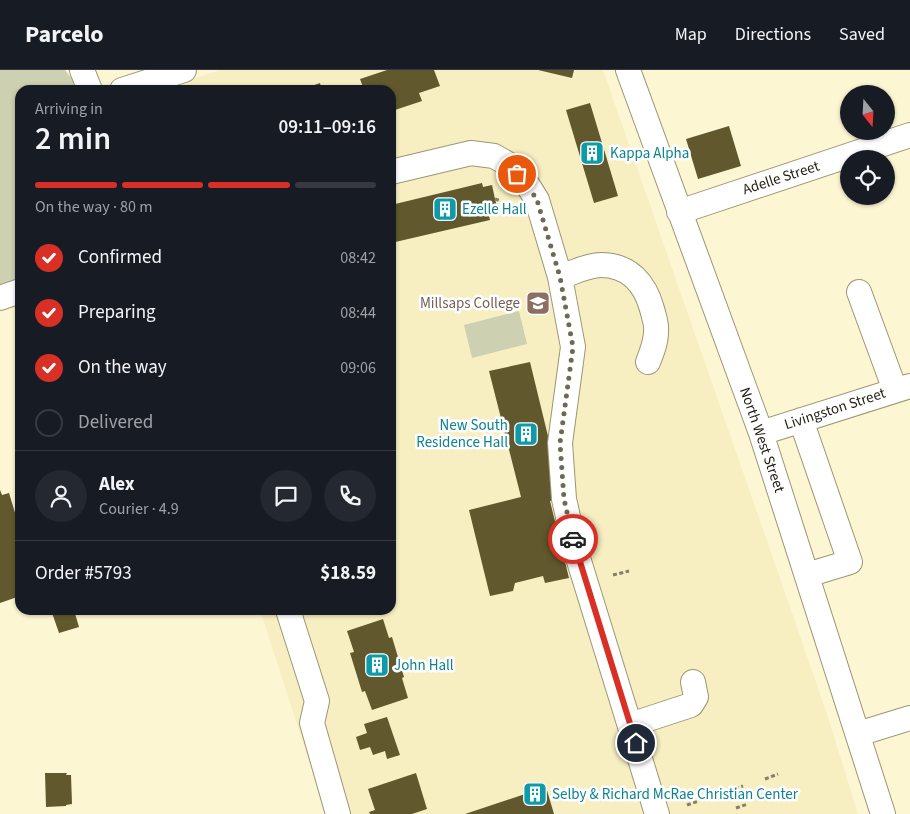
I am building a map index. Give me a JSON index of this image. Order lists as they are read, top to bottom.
{
  "streets": {
    "street": ["Adelle Street", "Livingston Street", "North West Street"]
  },
  "crossings": [
    ["Adelle Street", "North West Street"],
    ["Livingston Street", "North West Street"]
  ],
  "places": {
    "building": [
      "Kappa Alpha",
      "Ezelle Hall",
      "New South Residence Hall",
      "John Hall",
      "Selby & Richard McRae Christian Center"
    ],
    "school or university": ["Millsaps College"]
  },
  "north": "bottom",
  "page": {
    "header": "Parcelo",
    "nav": ["Map", "Directions", "Saved"],
    "heading": ["2 min", "Arriving in", "09:11–09:16"],
    "panel": [
      "Alex",
      "Courier · 4.9",
      "Order #5793",
      "$18.59"
    ],
    "bar": "On the way · 80 m",
    "list": [
      ["Confirmed", "08:42"],
      ["Preparing", "08:44"],
      ["On the way", "09:06"],
      "Delivered"
    ]
  }
}
